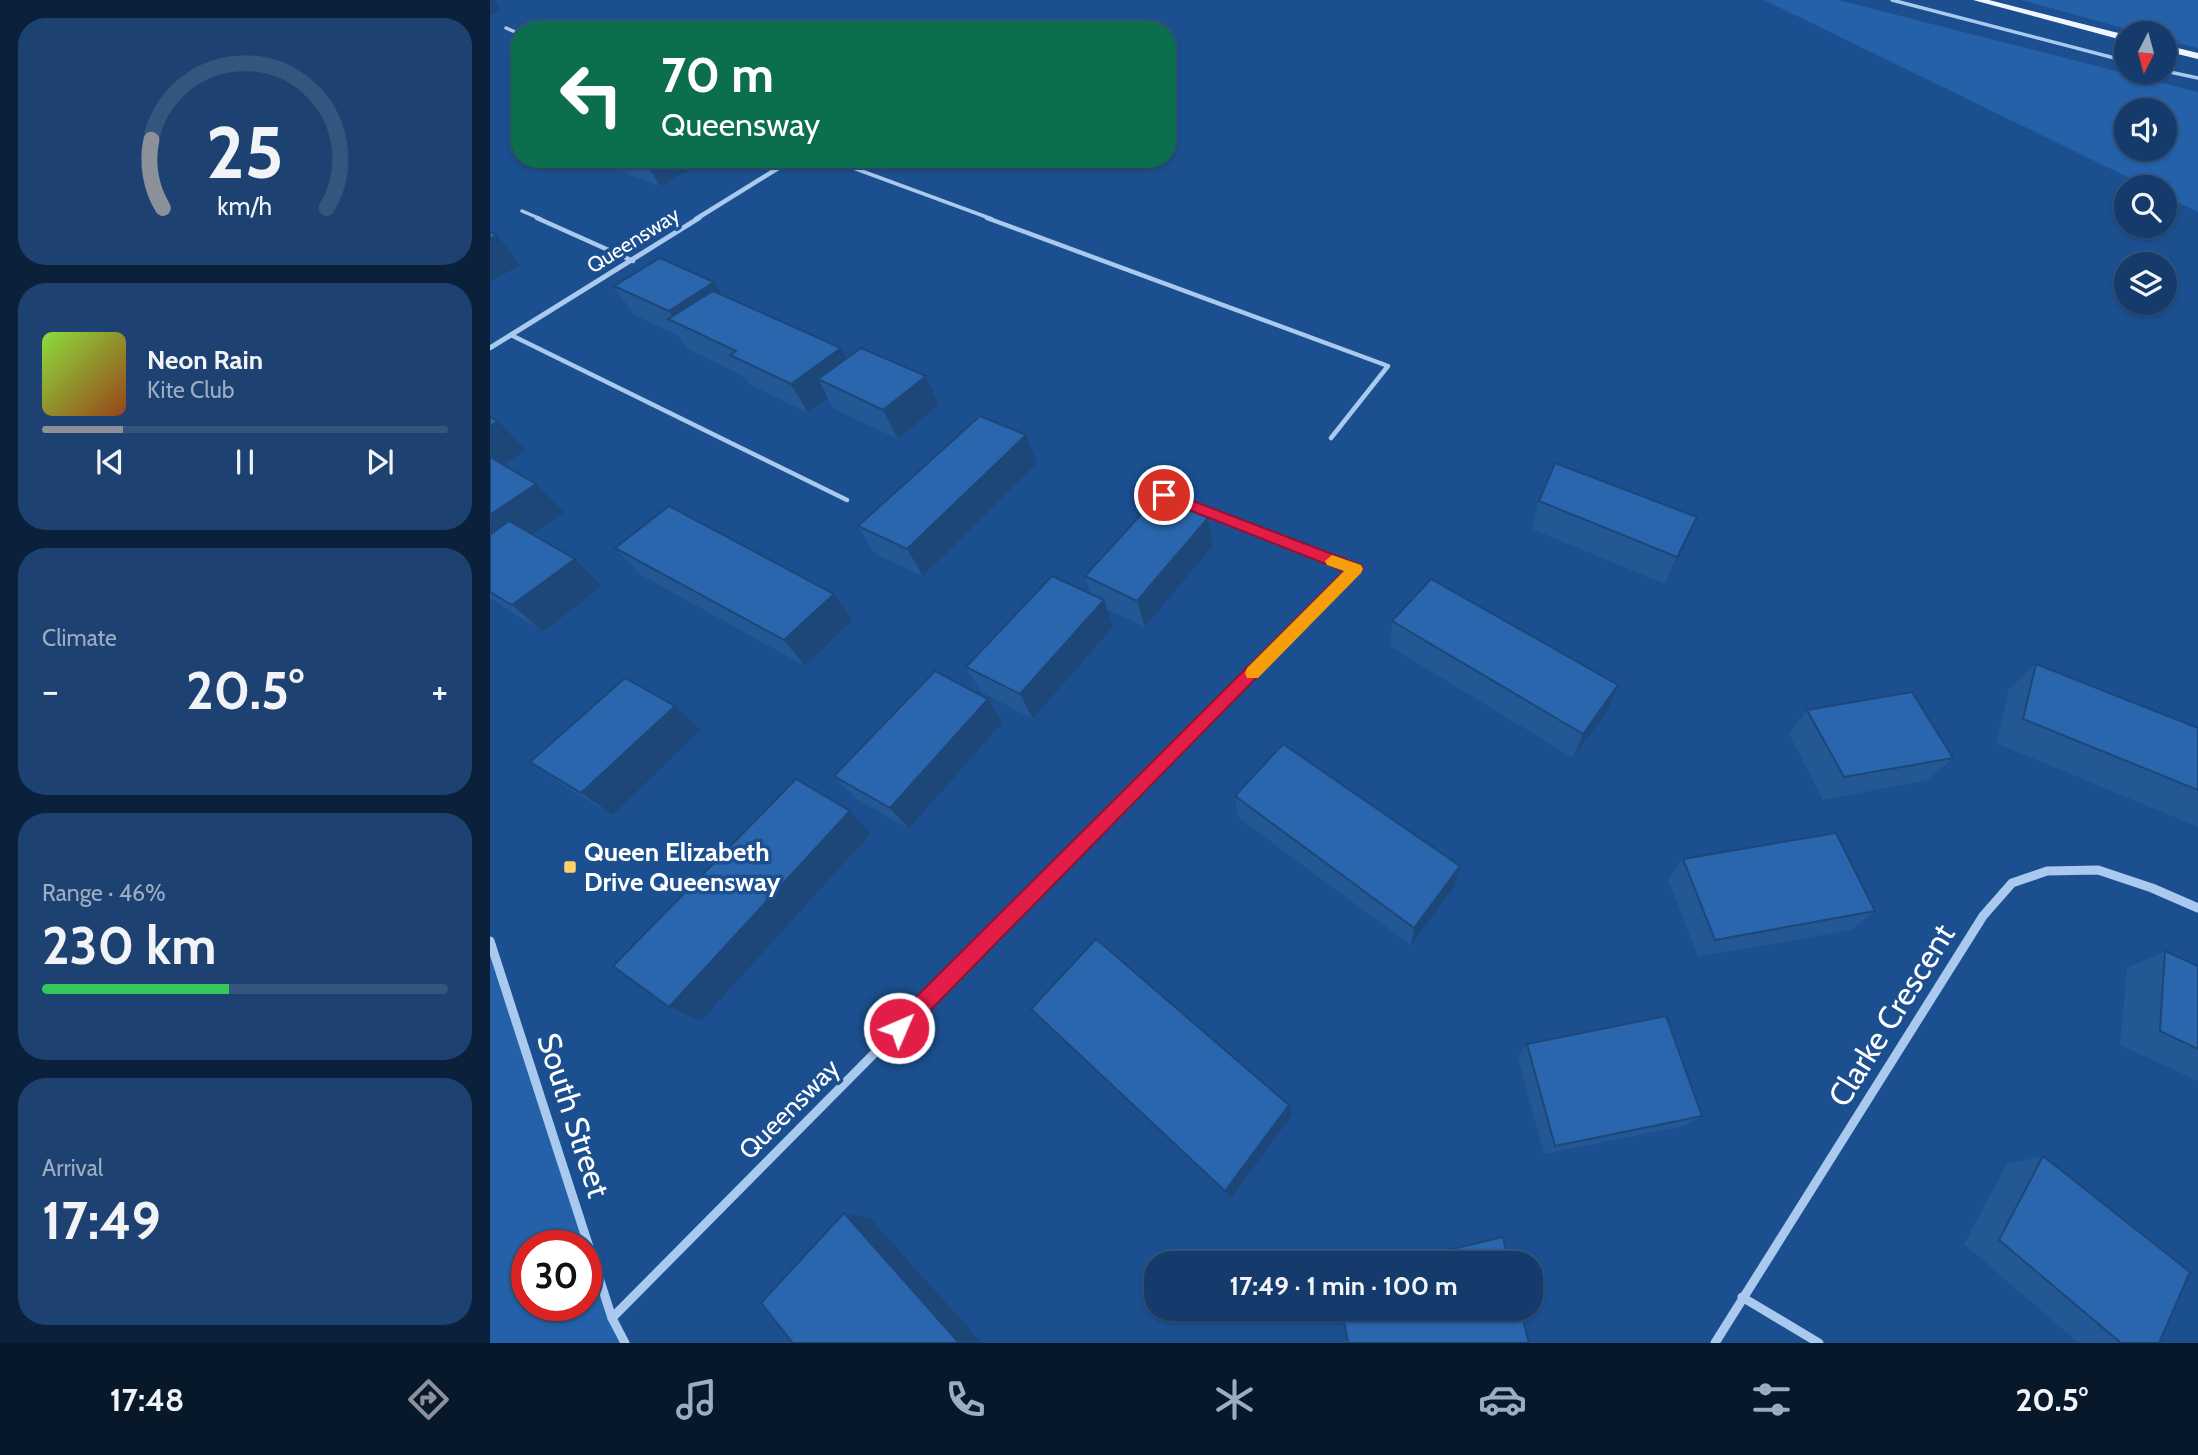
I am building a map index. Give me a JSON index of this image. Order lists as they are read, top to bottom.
{
  "streets": {
    "street": ["Queensway", "Clarke Crescent", "South Street"]
  },
  "crossings": [
    ["Queensway", "South Street"]
  ],
  "places": {
    "transit": ["Queen Elizabeth Drive Queensway"]
  },
  "north": "bottom",
  "page": {
    "turn": ["70 m", "Queensway"],
    "song": ["Neon Rain", "Kite Club"],
    "tile": [
      "Climate",
      ["Range · 46%", "230 km"],
      ["Arrival", "17:49"]
    ],
    "heat": ["−", "20.5°", "+"],
    "limit": "30",
    "trip": "17:49 · 1 min · 100 m",
    "tabs": ["17:48", "20.5°"],
    "gauge": ["25", "km/h"]
  }
}
